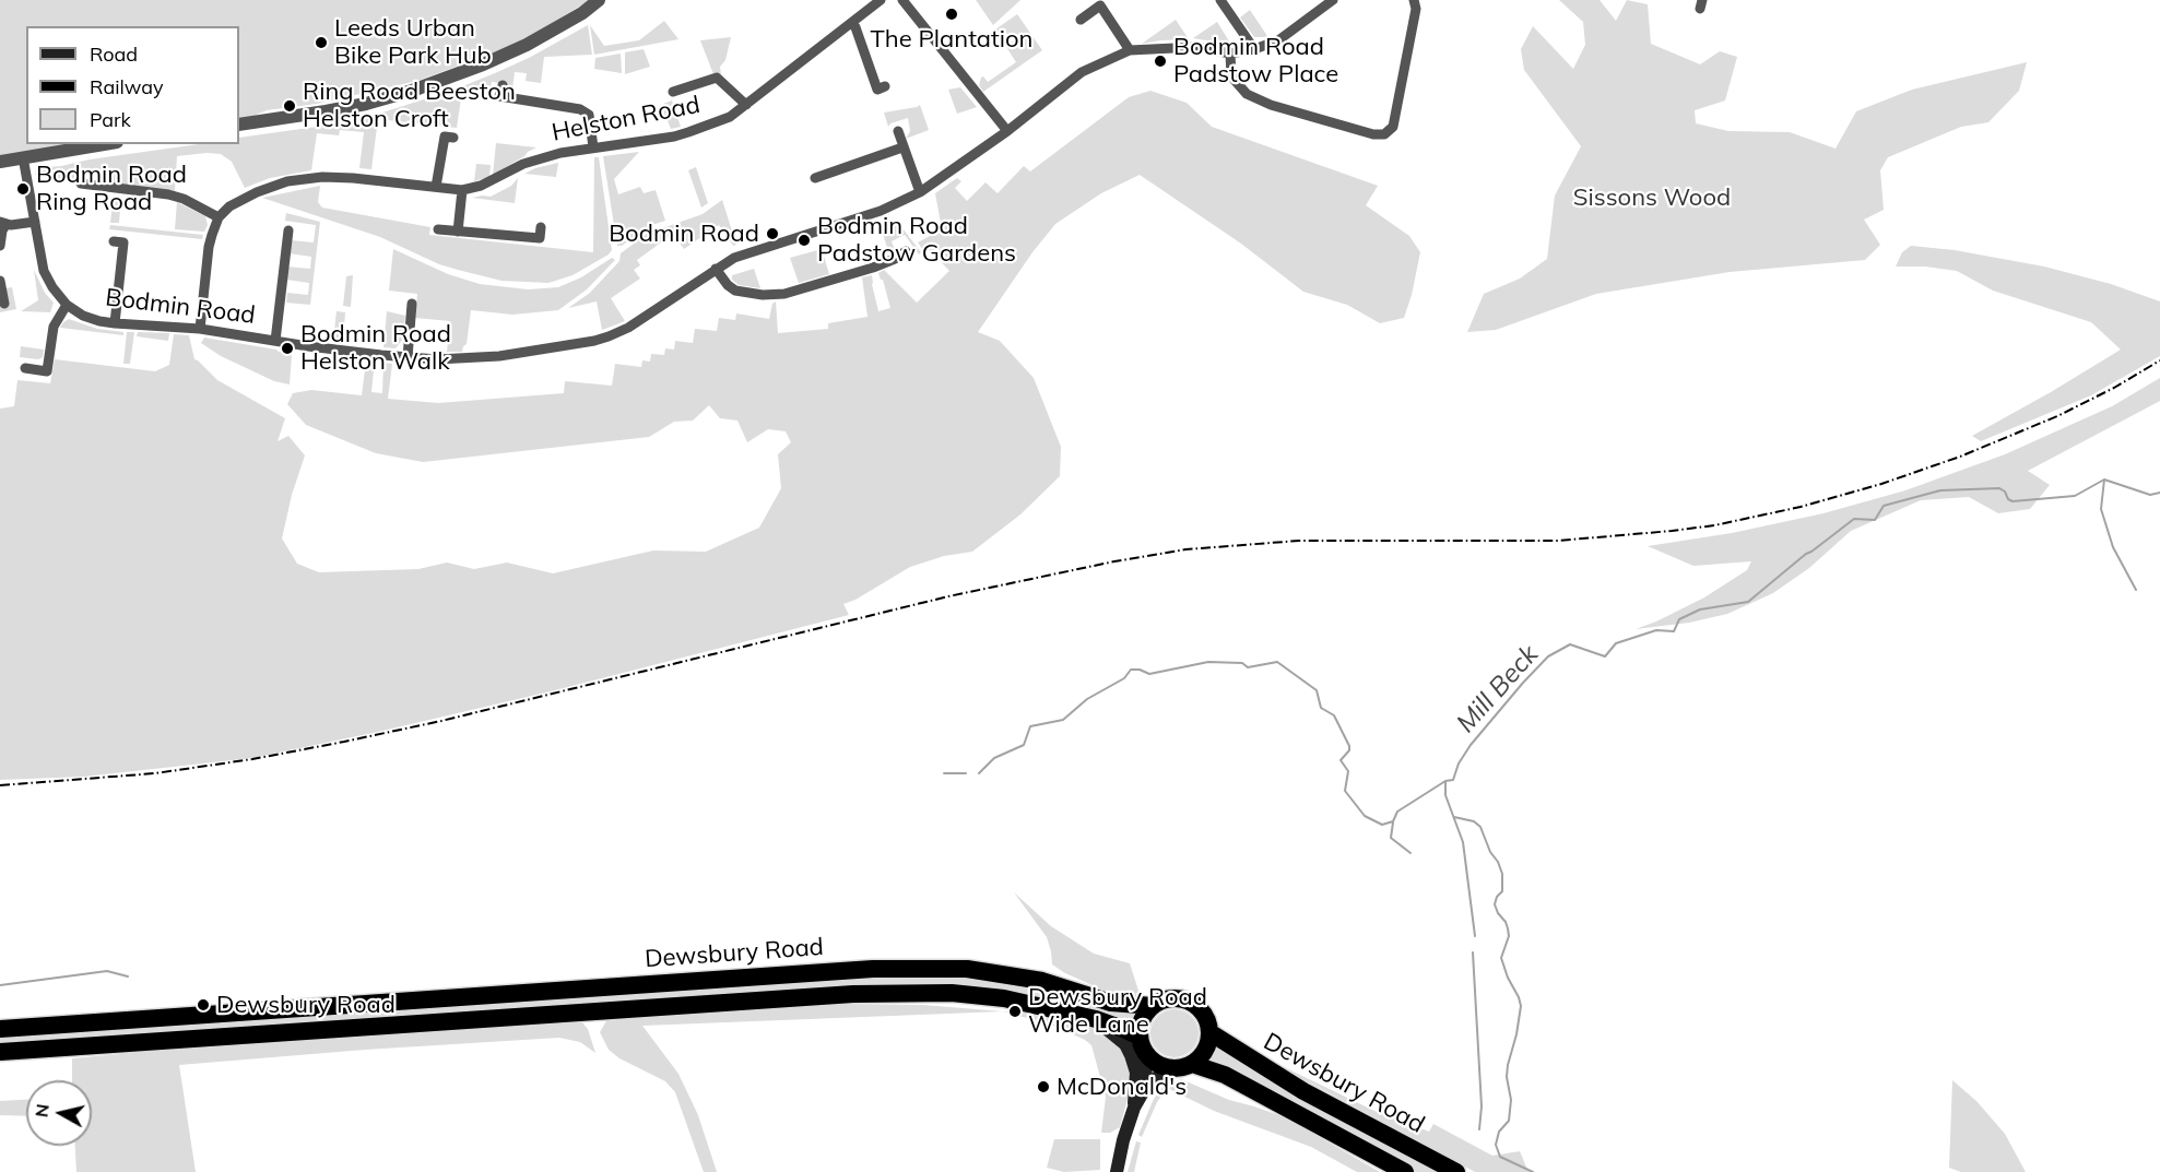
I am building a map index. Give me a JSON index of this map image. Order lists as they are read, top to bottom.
{
  "streets": {
    "highway": ["Dewsbury Road"],
    "street": ["Helston Road", "Bodmin Road"]
  },
  "water": ["Mill Beck"],
  "parks": ["Sissons Wood"],
  "places": [
    "The Plantation",
    "Leeds Urban Bike Park Hub",
    "Bodmin Road Padstow Place",
    "Ring Road Beeston Helston Croft",
    "Bodmin Road Ring Road",
    "Bodmin Road",
    "Bodmin Road Padstow Gardens",
    "Bodmin Road Helston Walk",
    "Dewsbury Road",
    "Dewsbury Road Wide Lane",
    "McDonald's"
  ],
  "legend": ["Road", "Railway", "Park"],
  "north": "left"
}
